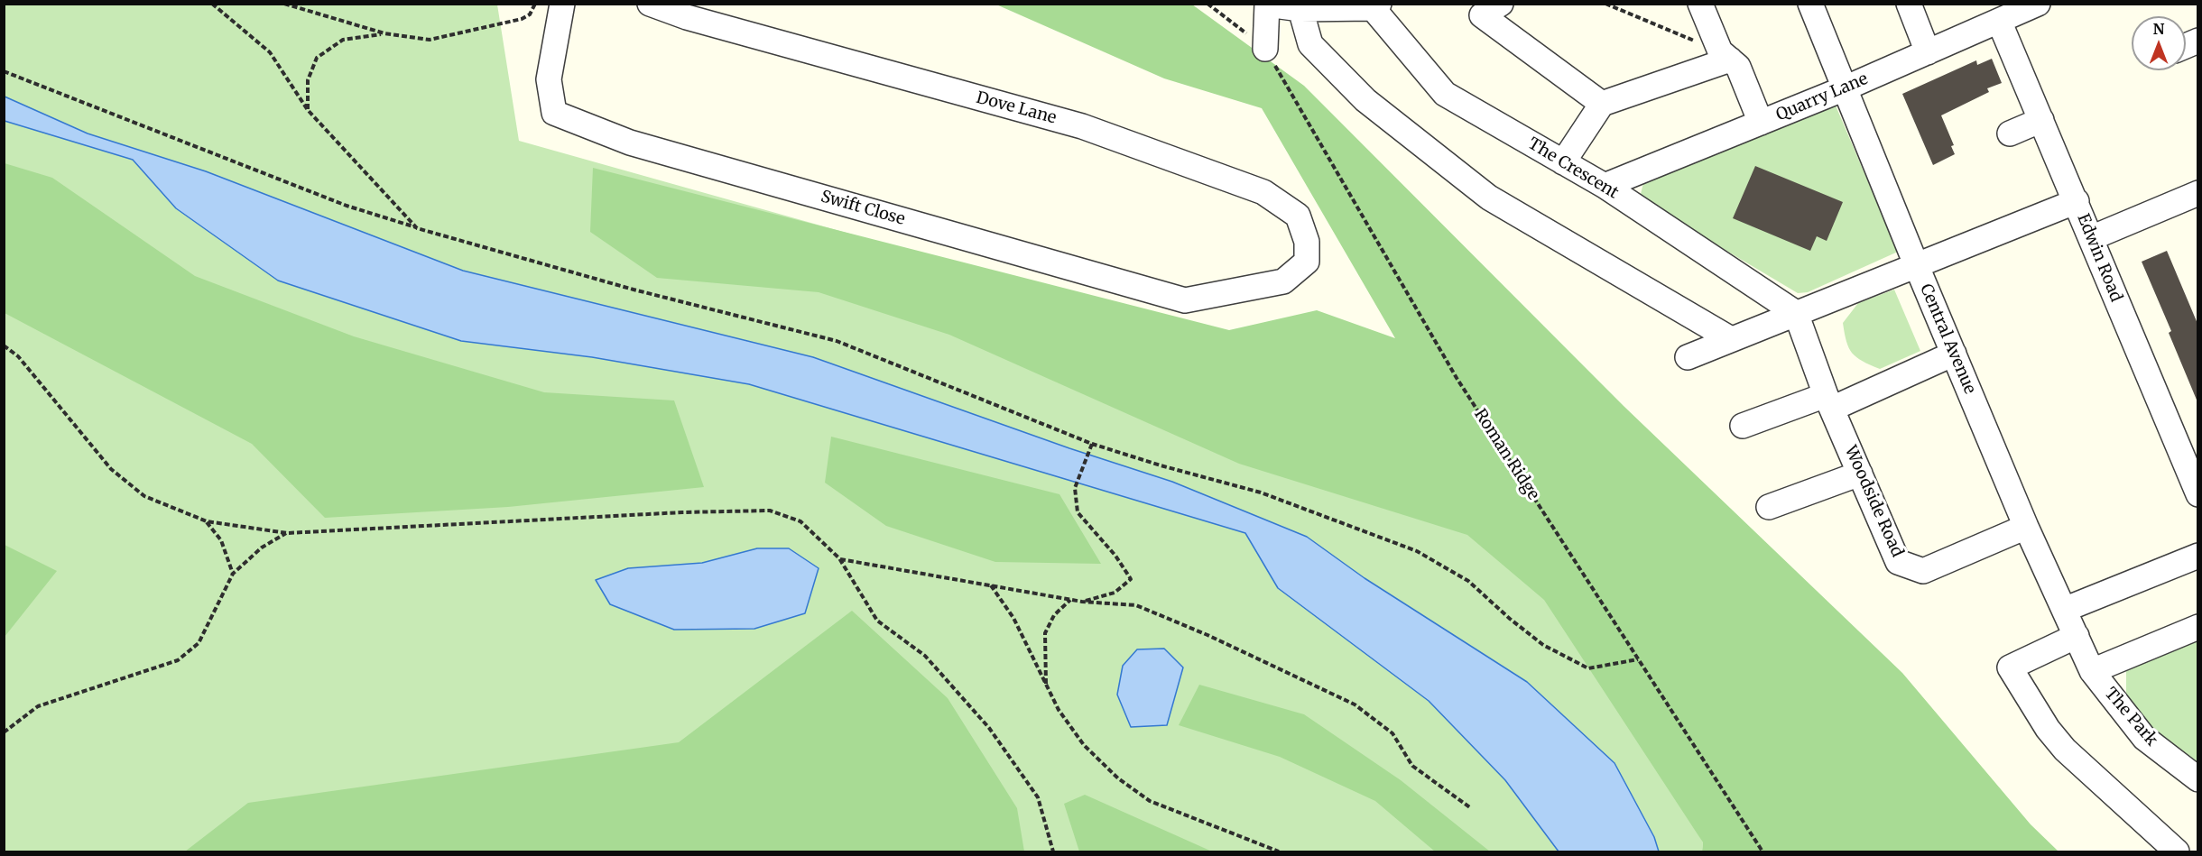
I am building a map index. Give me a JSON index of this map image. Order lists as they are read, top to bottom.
{
  "streets": {
    "street": [
      "Quarry Lane",
      "Dove Lane",
      "The Crescent",
      "Swift Close",
      "Edwin Road",
      "Central Avenue",
      "Woodside Road",
      "The Park"
    ],
    "path": ["Roman Ridge"]
  },
  "crossings": [
    ["Quarry Lane", "The Crescent"],
    ["Quarry Lane", "Edwin Road"],
    ["Quarry Lane", "Central Avenue"],
    ["Dove Lane", "Swift Close"],
    ["The Crescent", "Woodside Road"],
    ["Central Avenue", "Woodside Road"],
    ["Central Avenue", "The Park"]
  ],
  "north": "top"
}
